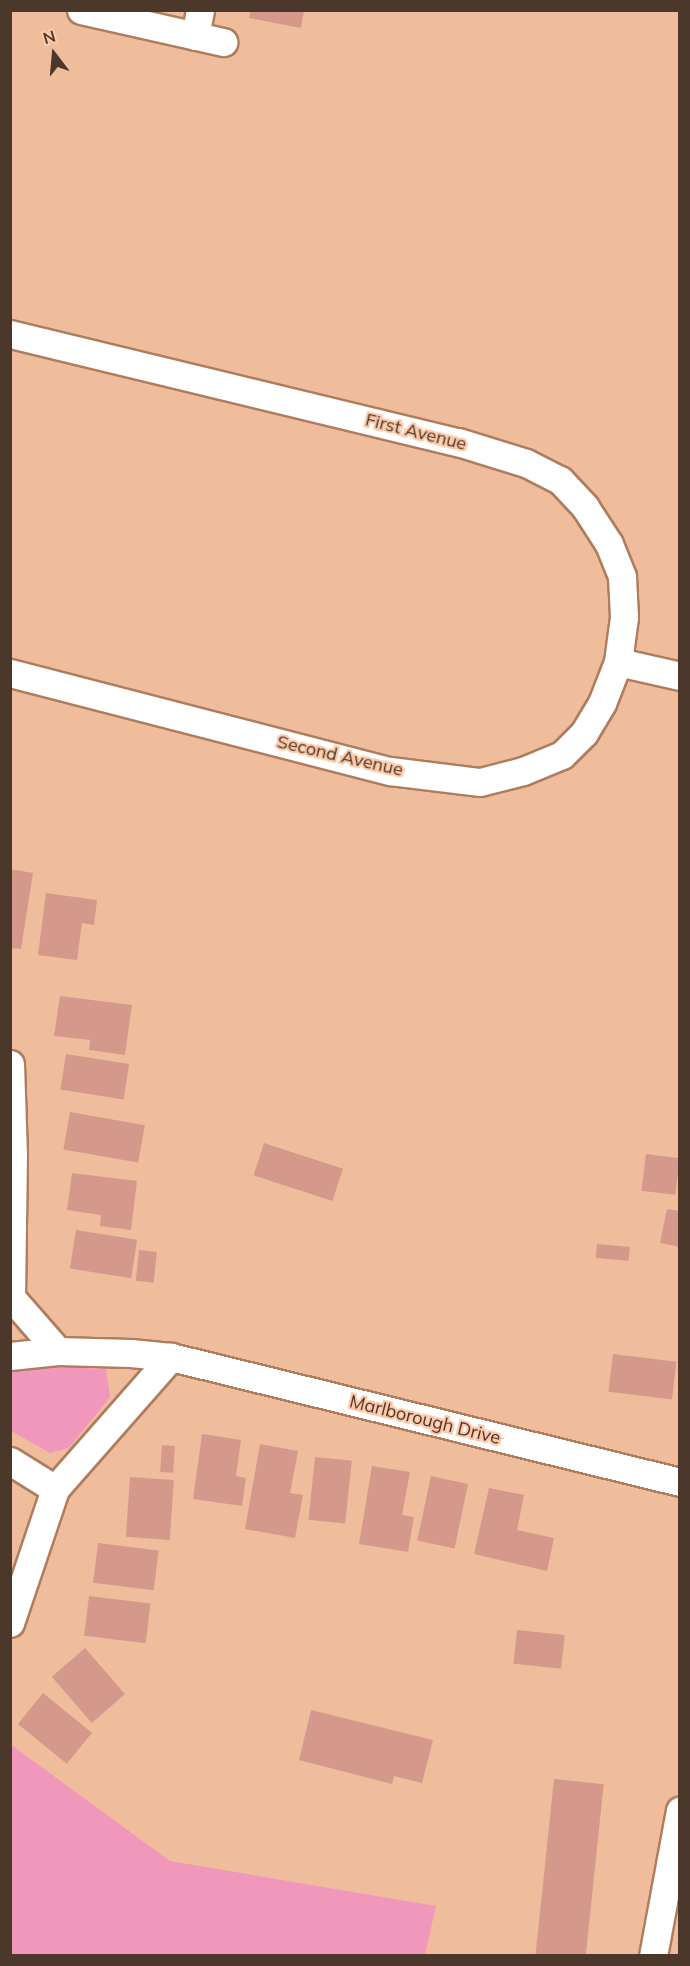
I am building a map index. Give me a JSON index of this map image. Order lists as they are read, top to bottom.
{
  "streets": {
    "street": ["First Avenue", "Second Avenue", "Marlborough Drive"]
  },
  "crossings": [
    ["First Avenue", "Second Avenue"]
  ],
  "north": "top"
}
